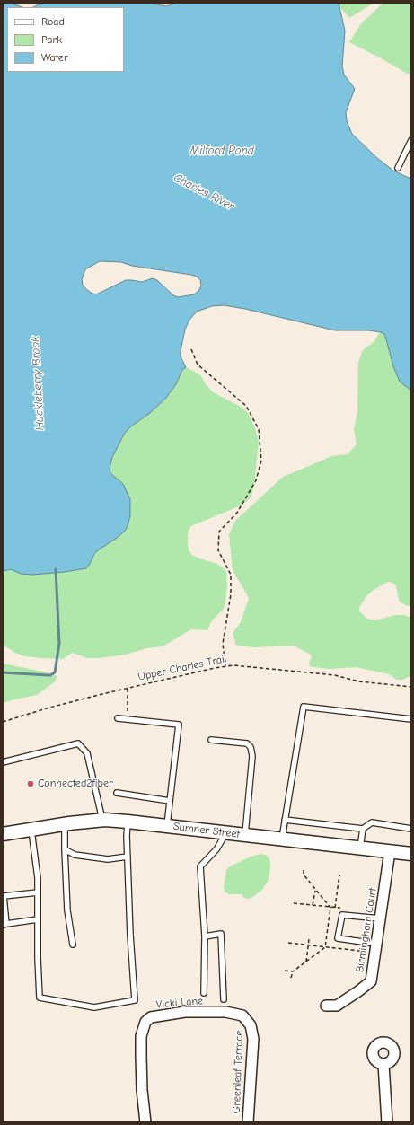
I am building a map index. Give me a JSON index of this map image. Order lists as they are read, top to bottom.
{
  "streets": {
    "street": [
      "Sumner Street",
      "Birmingham Court",
      "Vicki Lane",
      "Greenleaf Terrace"
    ],
    "path": ["Upper Charles Trail"]
  },
  "crossings": [
    ["Sumner Street", "Birmingham Court"],
    ["Vicki Lane", "Greenleaf Terrace"]
  ],
  "water": ["Milford Pond", "Charles River", "Huckleberry Brook"],
  "places": ["Connected2fiber"],
  "legend": ["Road", "Park", "Water"]
}
